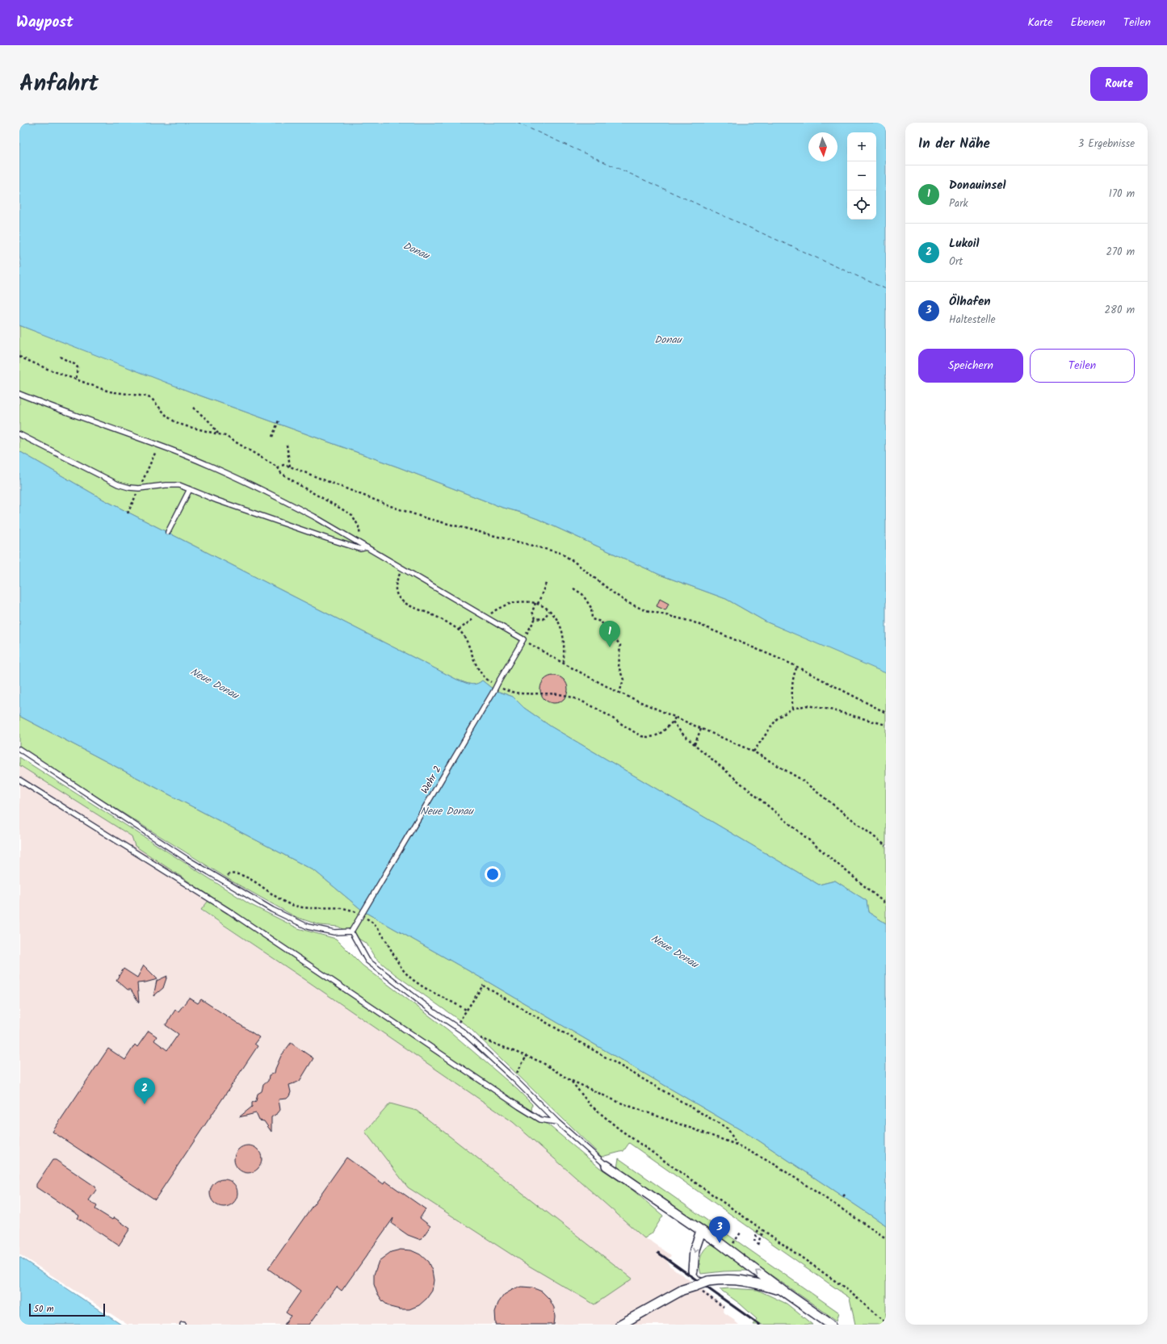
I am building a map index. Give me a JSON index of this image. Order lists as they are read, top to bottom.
{
  "streets": {
    "lane": ["Wehr 2"]
  },
  "water": ["Donau", "Neue Donau"],
  "scale_bar": "50 m",
  "north": "bottom",
  "page": {
    "header": "Waypost",
    "nav": ["Karte", "Ebenen", "Teilen"],
    "title": "Anfahrt",
    "buttons": [
      "Route",
      ["Speichern", "Teilen"]
    ],
    "heading": ["In der Nähe", "3 Ergebnisse"],
    "map_buttons": ["+", "−"],
    "list": [
      {
        "mark": "1",
        "name": "Donauinsel",
        "note": "Park",
        "value": "170 m"
      },
      {
        "mark": "2",
        "name": "Lukoil",
        "note": "Ort",
        "value": "270 m"
      },
      {
        "mark": "3",
        "name": "Ölhafen",
        "note": "Haltestelle",
        "value": "280 m"
      }
    ],
    "pins": ["1", "2", "3"],
    "scale": "50 m"
  }
}
